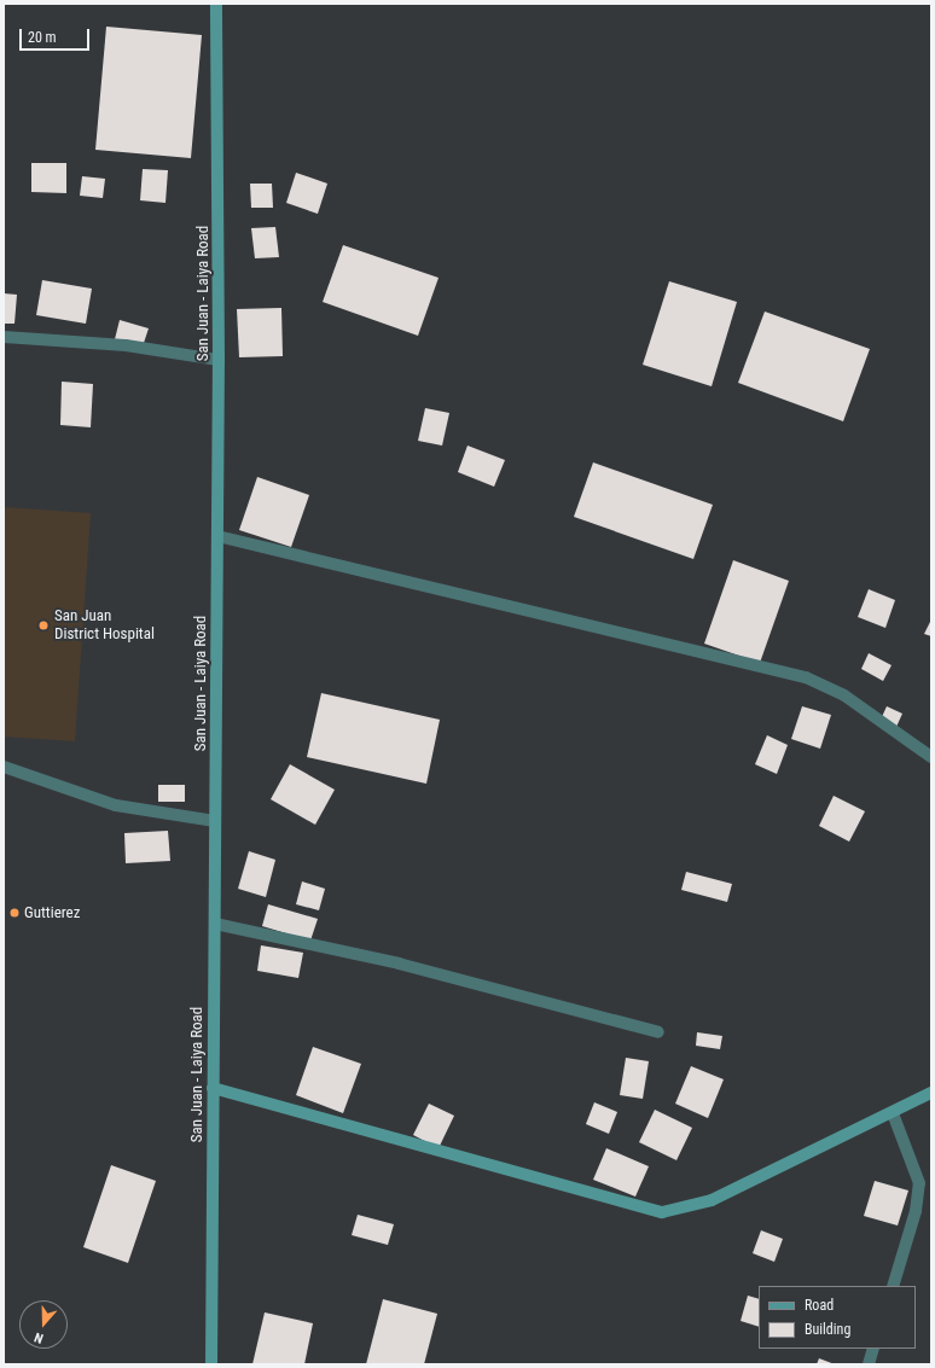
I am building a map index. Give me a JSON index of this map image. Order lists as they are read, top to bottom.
{
  "streets": {
    "main road": ["San Juan - Laiya Road"]
  },
  "places": ["San Juan District Hospital", "Guttierez"],
  "legend": ["Road", "Building"],
  "scale_bar": "20 m",
  "north": "bottom"
}
